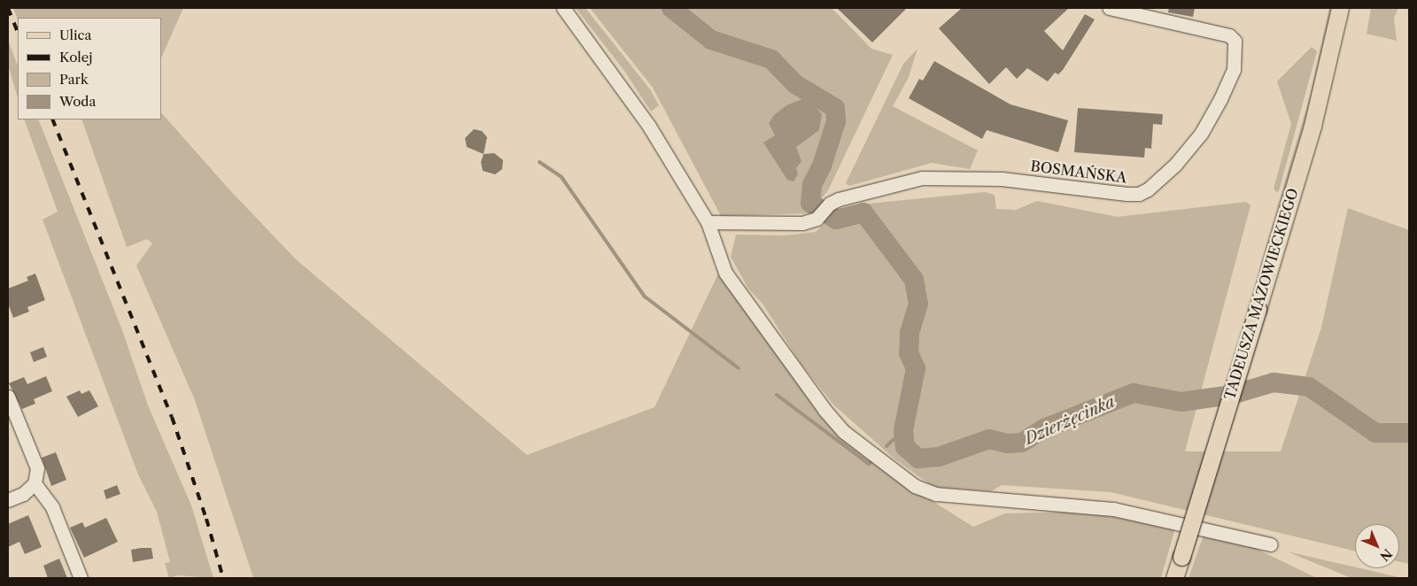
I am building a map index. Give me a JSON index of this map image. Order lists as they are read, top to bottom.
{
  "streets": {
    "main road": ["TADEUSZA MAZOWIECKIEGO"],
    "street": ["BOSMAŃSKA"]
  },
  "water": ["Dzierżęcinka"],
  "legend": [
    "Ulica",
    "Kolej",
    "Park",
    "Woda"
  ],
  "north": "bottom right"
}
